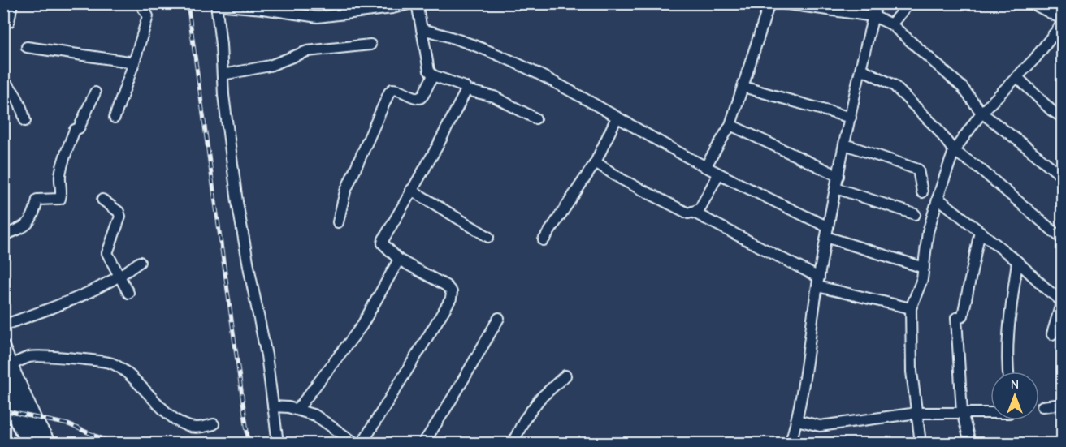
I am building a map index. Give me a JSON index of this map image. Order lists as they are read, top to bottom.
{
  "north": "top"
}
